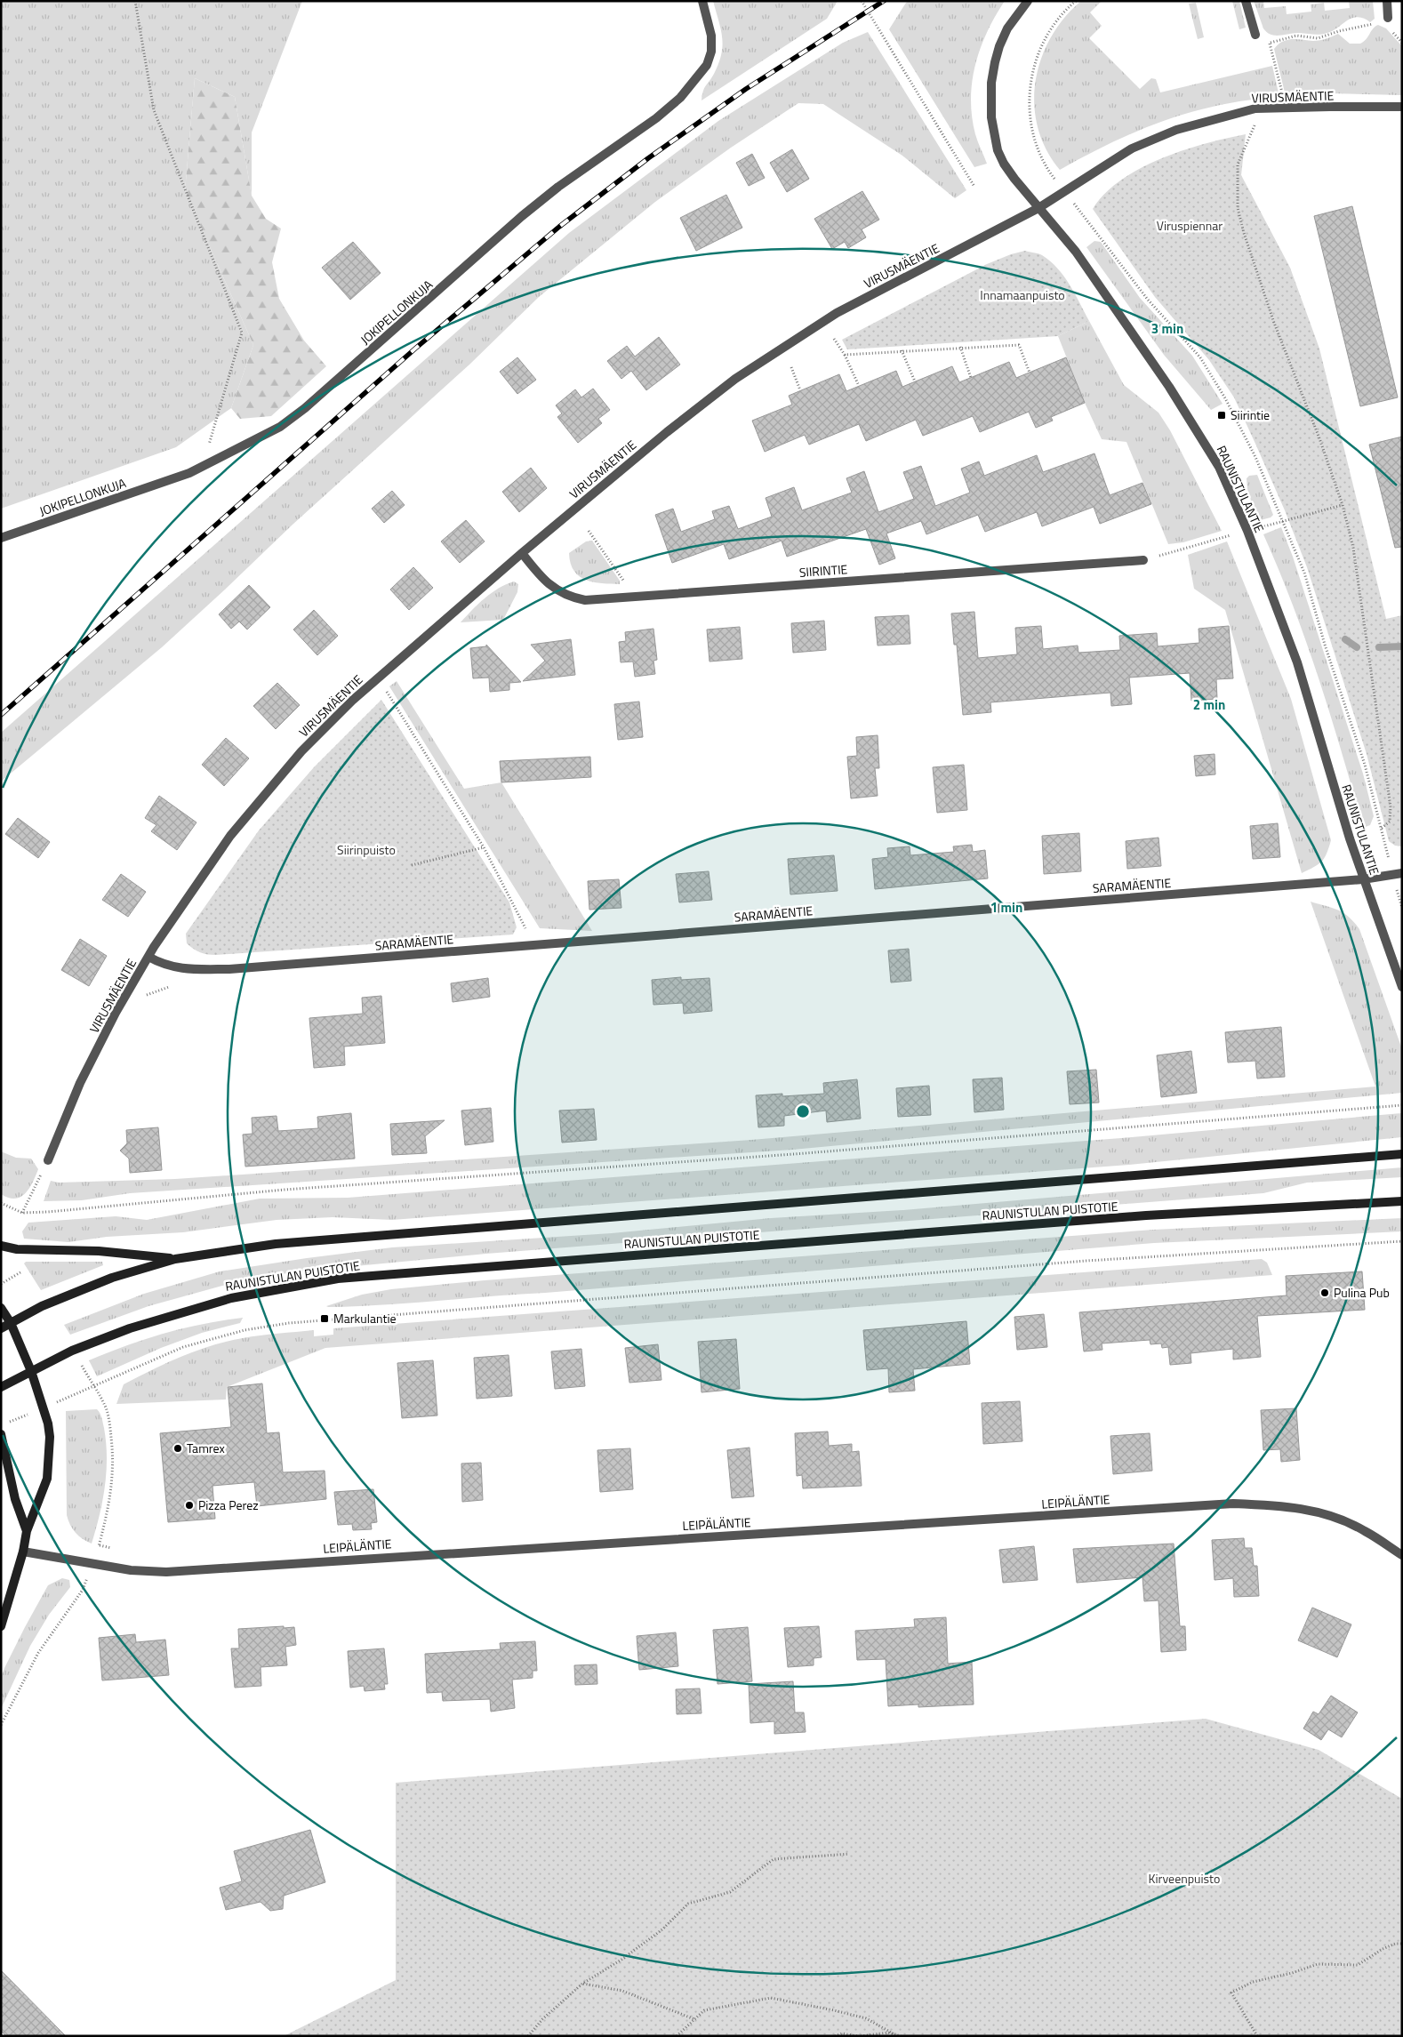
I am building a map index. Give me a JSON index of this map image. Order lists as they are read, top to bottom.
{
  "streets": {
    "main road": ["RAUNISTULAN PUISTOTIE"],
    "street": [
      "VIRUSMÄENTIE",
      "JOKIPELLONKUJA",
      "RAUNISTULANTIE",
      "SIIRINTIE",
      "SARAMÄENTIE",
      "LEIPÄLÄNTIE"
    ]
  },
  "crossings": [
    ["VIRUSMÄENTIE", "RAUNISTULANTIE"],
    ["VIRUSMÄENTIE", "SIIRINTIE"],
    ["VIRUSMÄENTIE", "SARAMÄENTIE"],
    ["RAUNISTULANTIE", "SARAMÄENTIE"]
  ],
  "parks": [
    "Viruspiennar",
    "Innamaanpuisto",
    "Siirinpuisto",
    "Kirveenpuisto"
  ],
  "places": {
    "transit": ["Siirintie", "Markulantie"],
    "other": ["Pulina Pub", "Tamrex", "Pizza Perez"]
  },
  "rings": ["3 min", "2 min", "1 min"]
}
